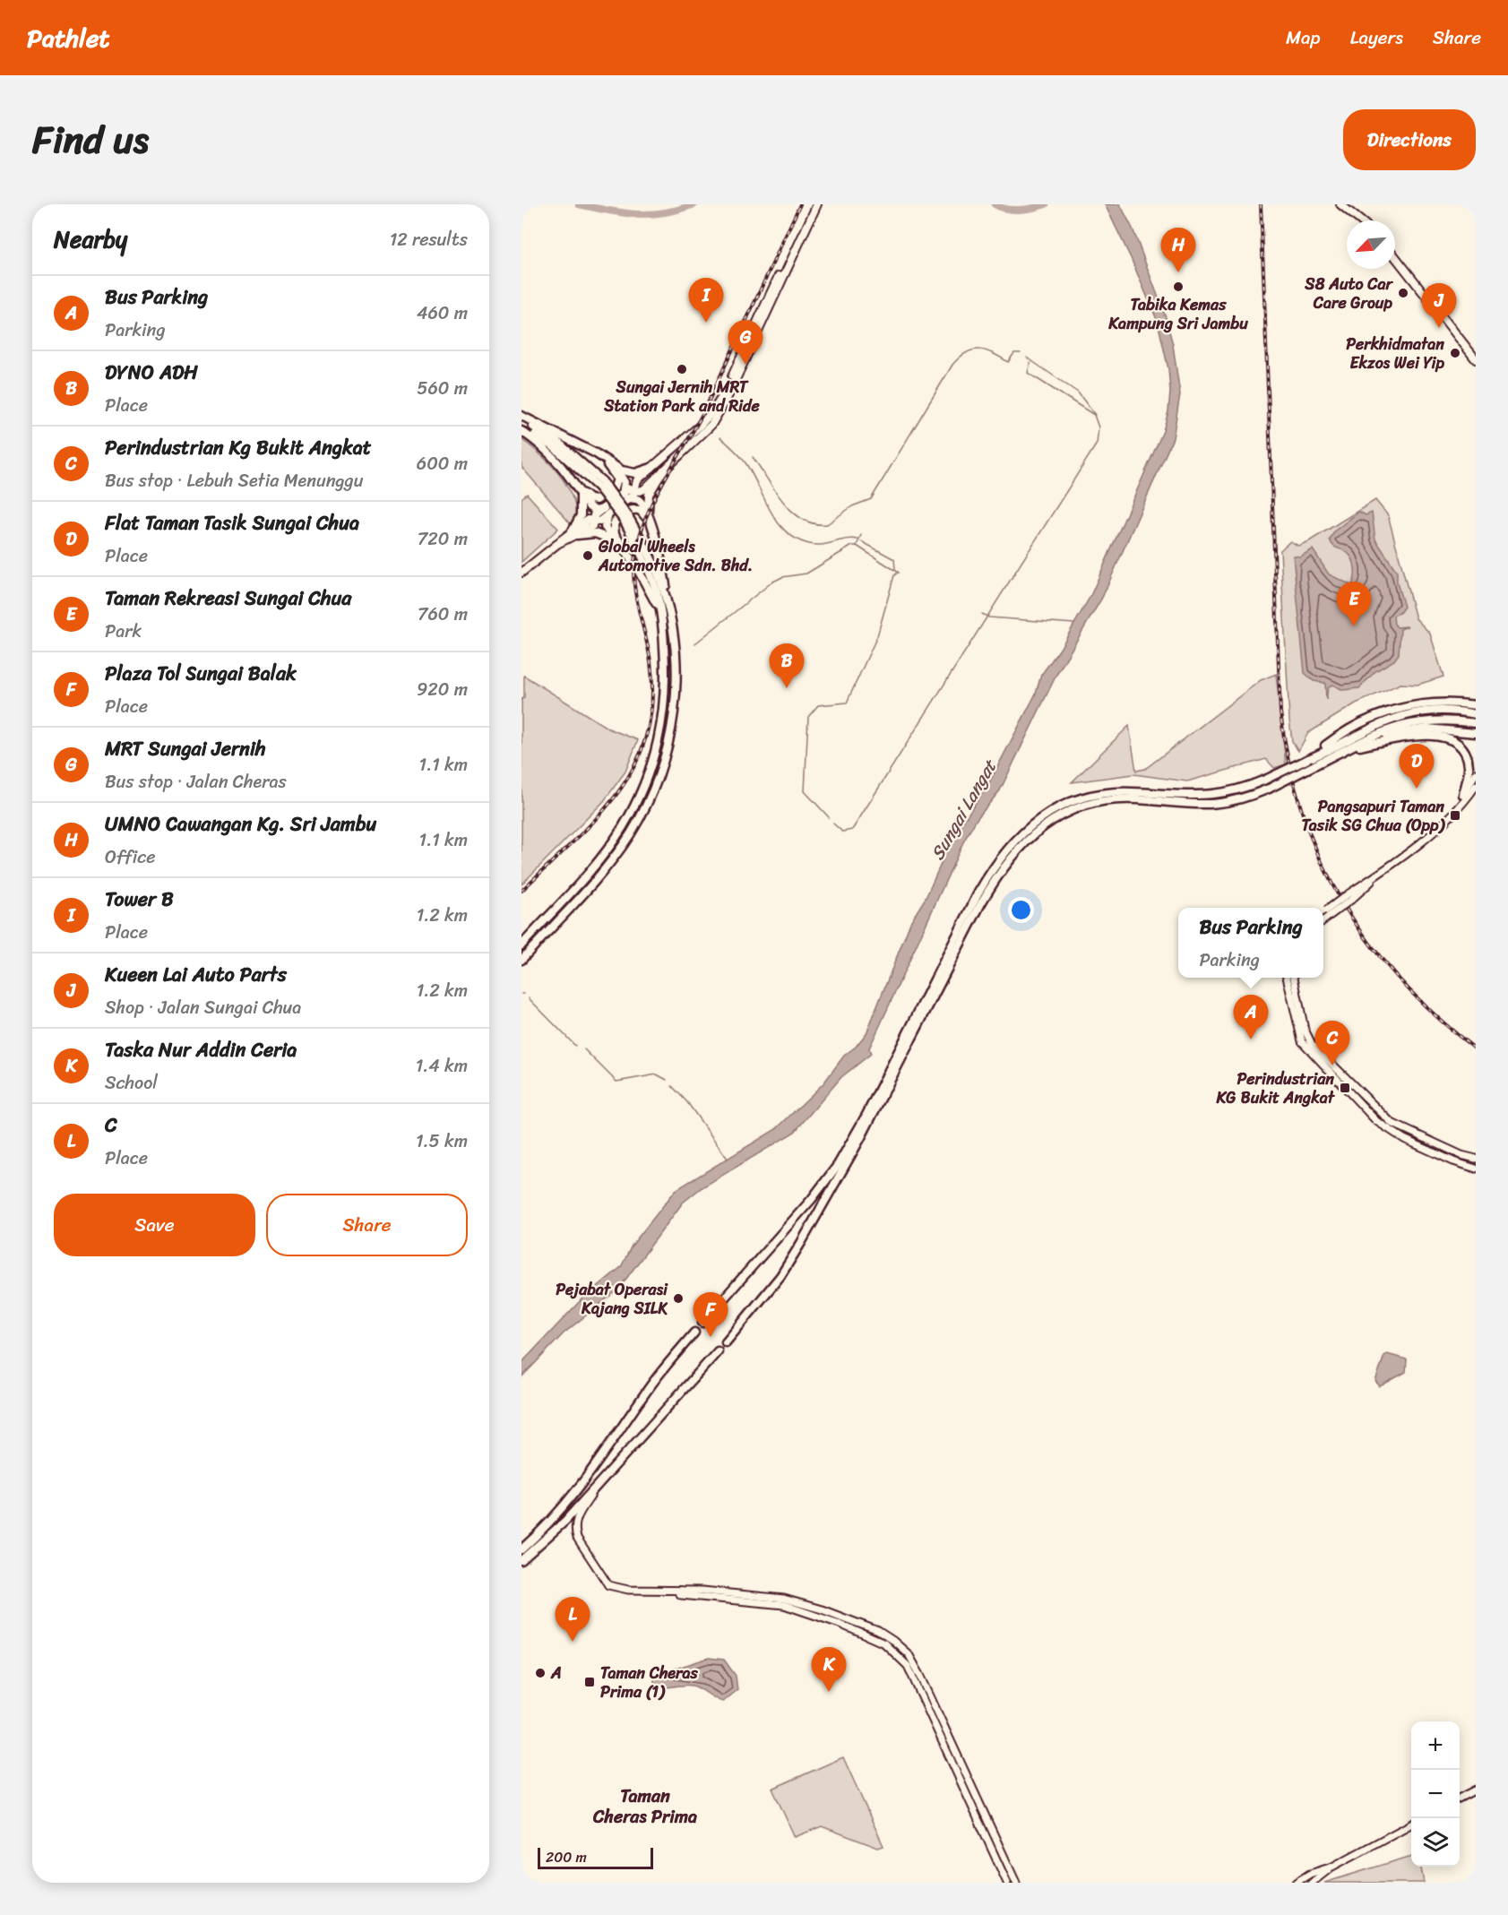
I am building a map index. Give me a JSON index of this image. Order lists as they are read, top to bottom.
{
  "districts": ["Taman Cheras Prima"],
  "water": ["Sungai Langat"],
  "places": {
    "other": [
      "Tabika Kemas Kampung Sri Jambu",
      "S8 Auto Car Care Group",
      "Perkhidmatan Ekzos Wei Yip",
      "Sungai Jernih MRT Station Park and Ride",
      "Global Wheels Automotive Sdn. Bhd.",
      "Pejabat Operasi Kajang SILK",
      "A"
    ],
    "transit": ["Pangsapuri Taman Tasik SG Chua (Opp)", "Perindustrian KG Bukit Angkat", "Taman Cheras Prima (1)"]
  },
  "scale_bar": "200 m",
  "north": "bottom left",
  "page": {
    "header": "Pathlet",
    "nav": ["Map", "Layers", "Share"],
    "title": "Find us",
    "buttons": [
      "Directions",
      ["Save", "Share"]
    ],
    "heading": ["Nearby", "12 results"],
    "pins": [
      "H",
      "I",
      "J",
      "G",
      "E",
      "B",
      "D",
      "A",
      "C",
      "F",
      "L",
      "K"
    ],
    "list": [
      {
        "mark": "A",
        "name": "Bus Parking",
        "note": "Parking",
        "value": "460 m"
      },
      {
        "mark": "B",
        "name": "DYNO ADH",
        "note": "Place",
        "value": "560 m"
      },
      {
        "mark": "C",
        "name": "Perindustrian Kg Bukit Angkat",
        "note": "Bus stop · Lebuh Setia Menunggu",
        "value": "600 m"
      },
      {
        "mark": "D",
        "name": "Flat Taman Tasik Sungai Chua",
        "note": "Place",
        "value": "720 m"
      },
      {
        "mark": "E",
        "name": "Taman Rekreasi Sungai Chua",
        "note": "Park",
        "value": "760 m"
      },
      {
        "mark": "F",
        "name": "Plaza Tol Sungai Balak",
        "note": "Place",
        "value": "920 m"
      },
      {
        "mark": "G",
        "name": "MRT Sungai Jernih",
        "note": "Bus stop · Jalan Cheras",
        "value": "1.1 km"
      },
      {
        "mark": "H",
        "name": "UMNO Cawangan Kg. Sri Jambu",
        "note": "Office",
        "value": "1.1 km"
      },
      {
        "mark": "I",
        "name": "Tower B",
        "note": "Place",
        "value": "1.2 km"
      },
      {
        "mark": "J",
        "name": "Kueen Lai Auto Parts",
        "note": "Shop · Jalan Sungai Chua",
        "value": "1.2 km"
      },
      {
        "mark": "K",
        "name": "Taska Nur Addin Ceria",
        "note": "School",
        "value": "1.4 km"
      },
      {
        "mark": "L",
        "name": "C",
        "note": "Place",
        "value": "1.5 km"
      }
    ],
    "popup": ["Bus Parking", "Parking"],
    "map_buttons": ["+", "−"],
    "scale": "200 m"
  }
}
